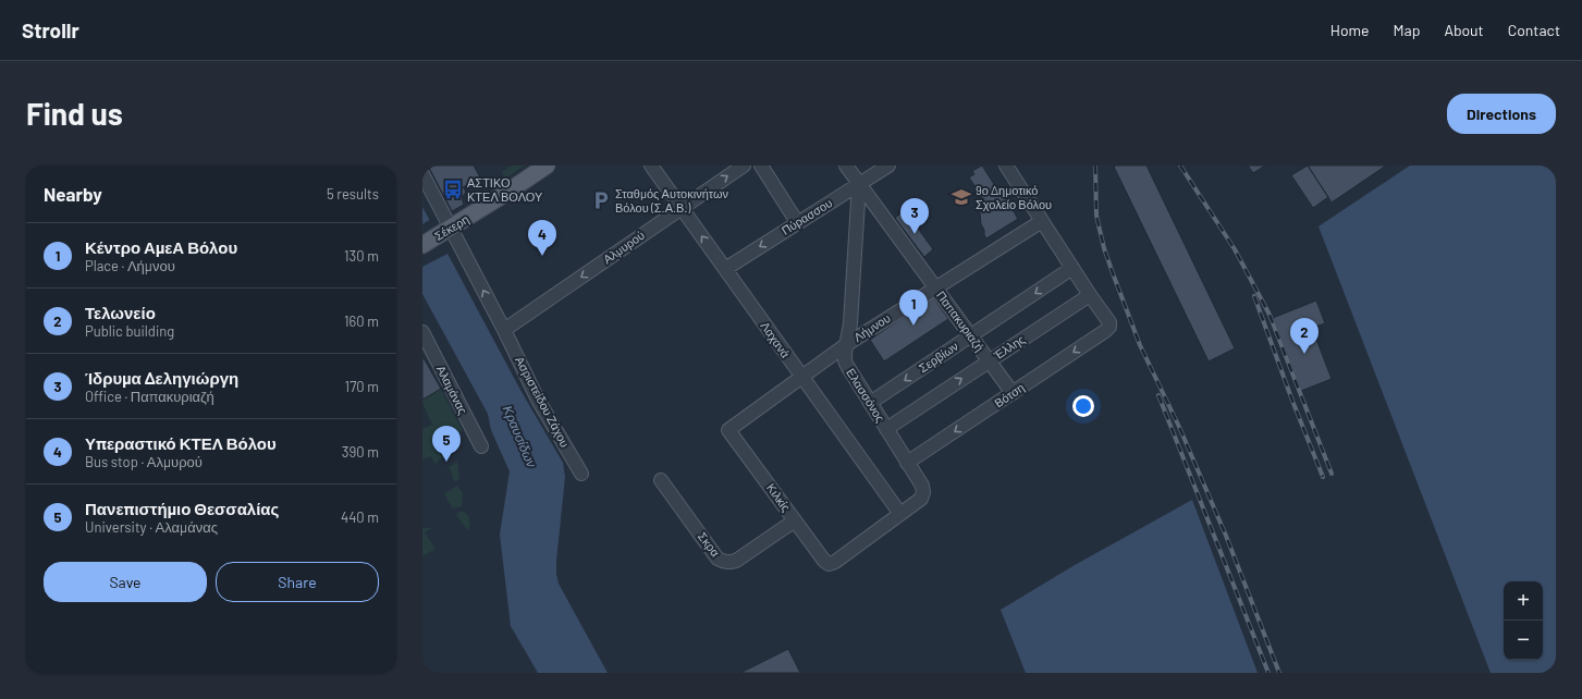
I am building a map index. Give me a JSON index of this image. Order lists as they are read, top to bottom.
{
  "streets": {
    "main road": ["Σέκερη"],
    "street": [
      "Πύρασσου",
      "Αλμυρού",
      "Παπακυριαζή",
      "Λήμνου",
      "Λαχανά",
      "Έλλης",
      "Σερβίων",
      "Αλαμάνας",
      "Ελασσόνος",
      "Βότση",
      "Ασριστείδου Ζάχου",
      "Κιλκίς",
      "Σκρα"
    ]
  },
  "crossings": [
    ["Πύρασσου", "Παπακυριαζή"],
    ["Πύρασσου", "Λαχανά"],
    ["Πύρασσου", "Ελασσόνος"],
    ["Σέκερη", "Ασριστείδου Ζάχου"],
    ["Αλμυρού", "Λαχανά"],
    ["Αλμυρού", "Ασριστείδου Ζάχου"],
    ["Παπακυριαζή", "Λήμνου"],
    ["Παπακυριαζή", "Έλλης"],
    ["Παπακυριαζή", "Σερβίων"],
    ["Παπακυριαζή", "Ελασσόνος"],
    ["Παπακυριαζή", "Βότση"],
    ["Λήμνου", "Λαχανά"],
    ["Λήμνου", "Ελασσόνος"],
    ["Λήμνου", "Κιλκίς"],
    ["Λαχανά", "Ελασσόνος"],
    ["Λαχανά", "Κιλκίς"],
    ["Έλλης", "Ελασσόνος"],
    ["Έλλης", "Βότση"],
    ["Σερβίων", "Ελασσόνος"],
    ["Ελασσόνος", "Βότση"],
    ["Ελασσόνος", "Κιλκίς"],
    ["Κιλκίς", "Σκρα"]
  ],
  "one_way": [
    "Πύρασσου",
    "Έλλης",
    "Σερβίων",
    "Βότση"
  ],
  "water": ["Κραυσίδων"],
  "places": {
    "bus stop": ["ΑΣΤΙΚΟ ΚΤΕΛ ΒΟΛΟΥ"],
    "school or university": ["9ο Δημοτικό Σχολείο Βόλου"],
    "parking": ["Σταθμός Αυτοκινήτων Βόλου (Σ.Α.Β.)"]
  },
  "page": {
    "header": "Strollr",
    "nav": [
      "Home",
      "Map",
      "About",
      "Contact"
    ],
    "buttons": [
      "Directions",
      ["Save", "Share"]
    ],
    "title": "Find us",
    "heading": ["Nearby", "5 results"],
    "pins": [
      "3",
      "4",
      "1",
      "2",
      "5"
    ],
    "list": [
      {
        "mark": "1",
        "name": "Κέντρο ΑμεΑ Βόλου",
        "note": "Place · Λήμνου",
        "value": "130 m"
      },
      {
        "mark": "2",
        "name": "Τελωνείο",
        "note": "Public building",
        "value": "160 m"
      },
      {
        "mark": "3",
        "name": "Ίδρυμα Δεληγιώργη",
        "note": "Office · Παπακυριαζή",
        "value": "170 m"
      },
      {
        "mark": "4",
        "name": "Υπεραστικό ΚΤΕΛ Βόλου",
        "note": "Bus stop · Αλμυρού",
        "value": "390 m"
      },
      {
        "mark": "5",
        "name": "Πανεπιστήμιο Θεσσαλίας",
        "note": "University · Αλαμάνας",
        "value": "440 m"
      }
    ],
    "map_buttons": ["+", "−"]
  }
}
